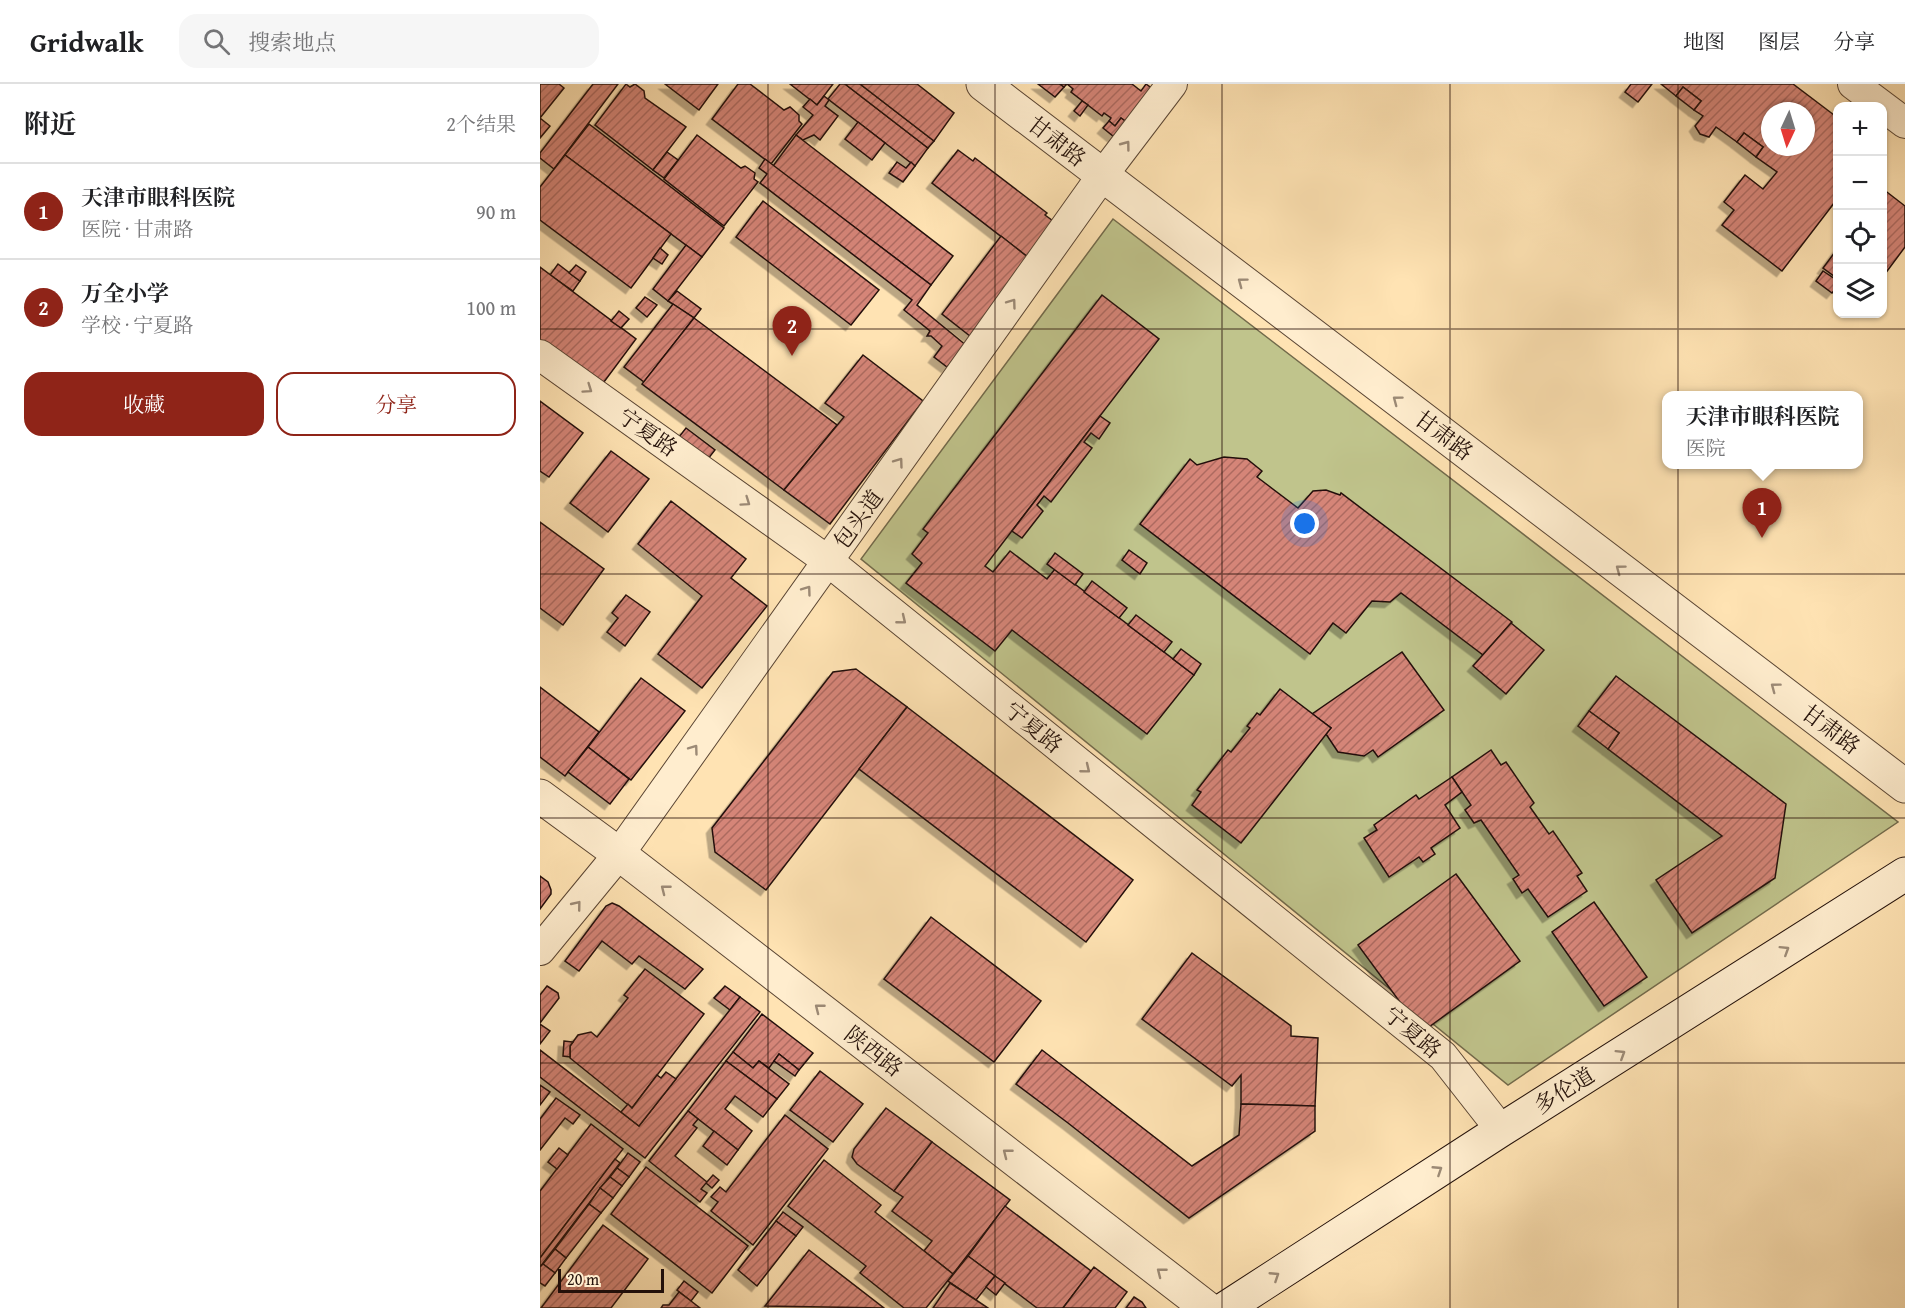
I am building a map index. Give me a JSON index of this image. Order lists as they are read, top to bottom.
{
  "streets": {
    "street": [
      "甘肃路",
      "宁夏路",
      "包头道",
      "陕西路",
      "多伦道"
    ]
  },
  "crossings": [
    ["甘肃路", "包头道"],
    ["宁夏路", "包头道"],
    ["宁夏路", "多伦道"],
    ["包头道", "陕西路"]
  ],
  "one_way": [
    "甘肃路",
    "宁夏路",
    "包头道",
    "陕西路",
    "多伦道"
  ],
  "scale_bar": "20 m",
  "north": "bottom",
  "page": {
    "header": "Gridwalk",
    "search": "搜索地点",
    "nav": ["地图", "图层", "分享"],
    "heading": ["附近", "2个结果"],
    "map_buttons": ["+", "−"],
    "list": [
      {
        "mark": "1",
        "name": "天津市眼科医院",
        "note": "医院 · 甘肃路",
        "value": "90 m"
      },
      {
        "mark": "2",
        "name": "万全小学",
        "note": "学校 · 宁夏路",
        "value": "100 m"
      }
    ],
    "pins": ["2", "1"],
    "buttons": ["收藏", "分享"],
    "popup": ["天津市眼科医院", "医院"],
    "scale": "20 m"
  }
}
